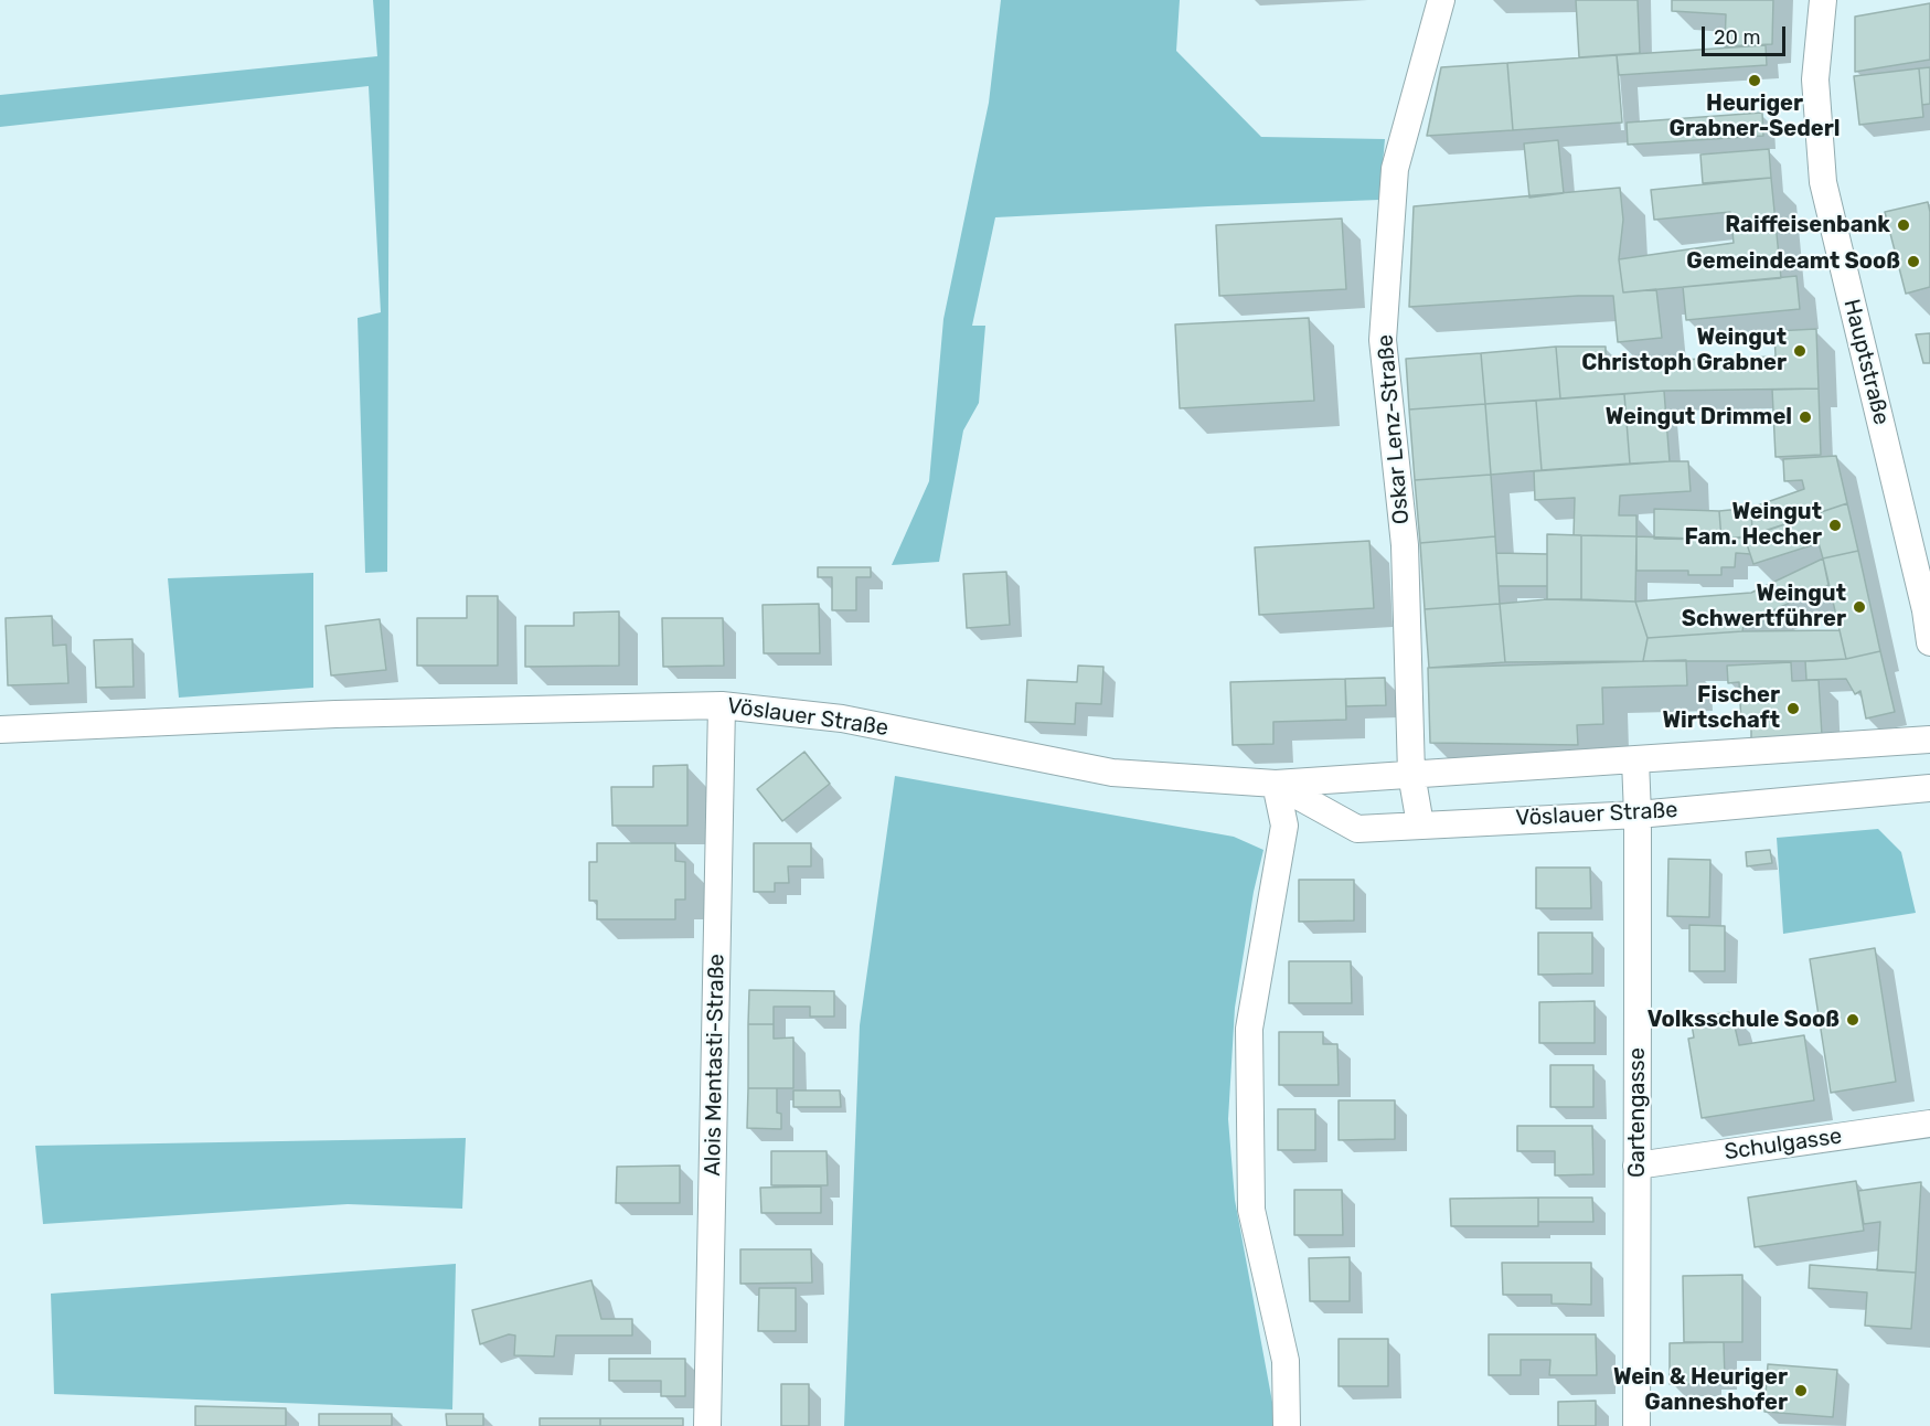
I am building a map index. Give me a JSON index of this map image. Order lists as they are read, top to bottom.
{
  "streets": {
    "street": [
      "Hauptstraße",
      "Oskar Lenz-Straße",
      "Vöslauer Straße",
      "Alois Mentasti-Straße",
      "Gartengasse",
      "Schulgasse"
    ]
  },
  "crossings": [
    ["Oskar Lenz-Straße", "Vöslauer Straße"],
    ["Vöslauer Straße", "Alois Mentasti-Straße"],
    ["Vöslauer Straße", "Gartengasse"],
    ["Gartengasse", "Schulgasse"]
  ],
  "places": [
    "Heuriger Grabner-Sederl",
    "Raiffeisenbank",
    "Gemeindeamt Sooß",
    "Weingut Christoph Grabner",
    "Weingut Drimmel",
    "Weingut Fam. Hecher",
    "Weingut Schwertführer",
    "Fischer Wirtschaft",
    "Volksschule Sooß",
    "Wein & Heuriger Ganneshofer"
  ],
  "scale_bar": "20 m"
}
